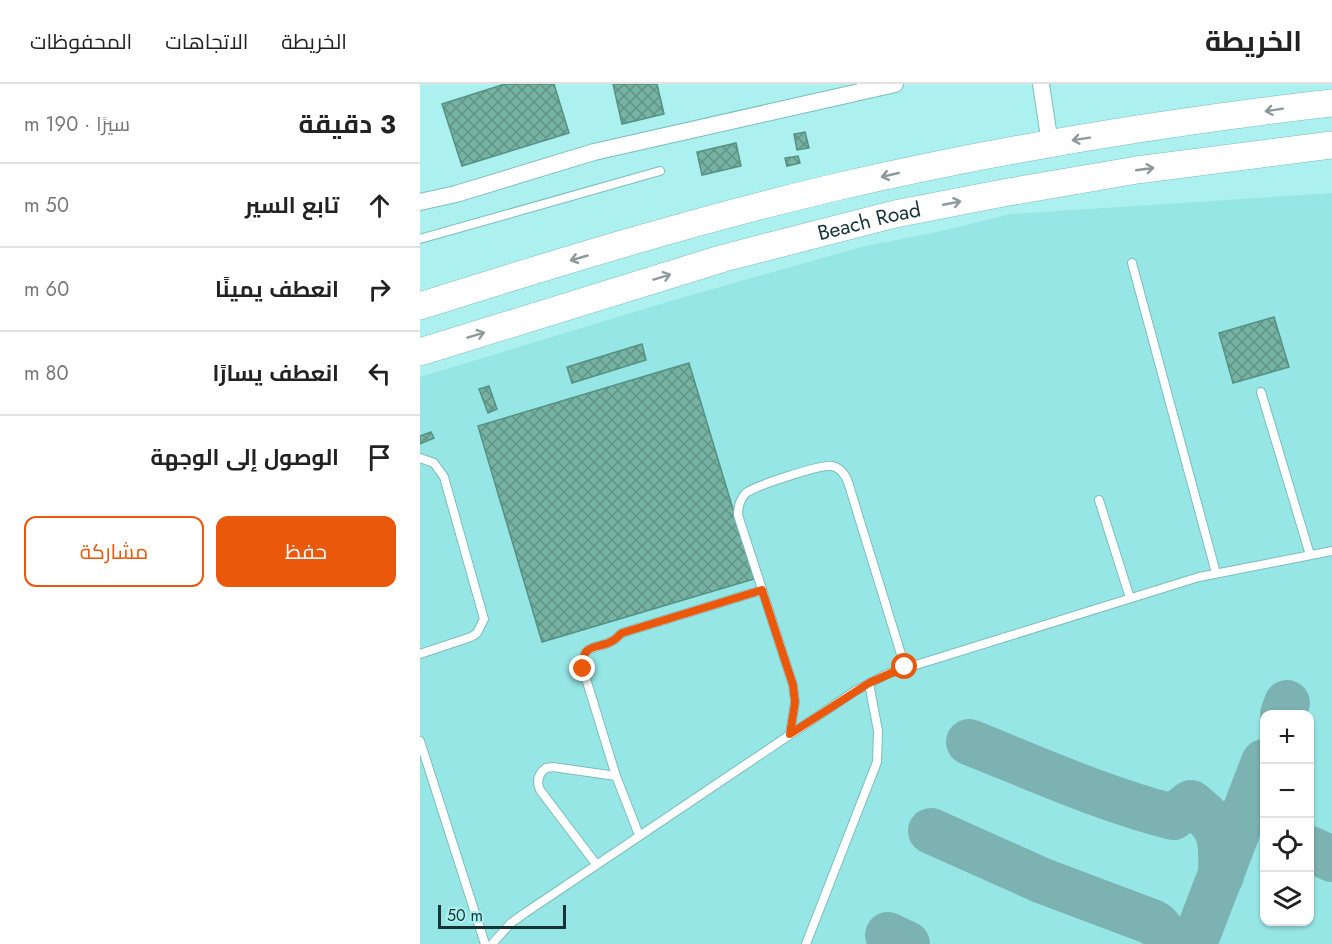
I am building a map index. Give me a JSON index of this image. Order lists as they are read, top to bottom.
{
  "streets": {
    "highway": ["Beach Road"]
  },
  "scale_bar": "50 m",
  "page": {
    "header": "الخريطة",
    "nav": ["الخريطة", "الاتجاهات", "المحفوظات"],
    "heading": ["3 دقيقة", "سيرًا · 190 m"],
    "list": [
      ["تابع السير", "50 m"],
      ["انعطف يمينًا", "60 m"],
      ["انعطف يسارًا", "80 m"],
      "الوصول إلى الوجهة"
    ],
    "buttons": ["حفظ", "مشاركة"],
    "map_buttons": ["+", "−"],
    "scale": "50 m"
  }
}
